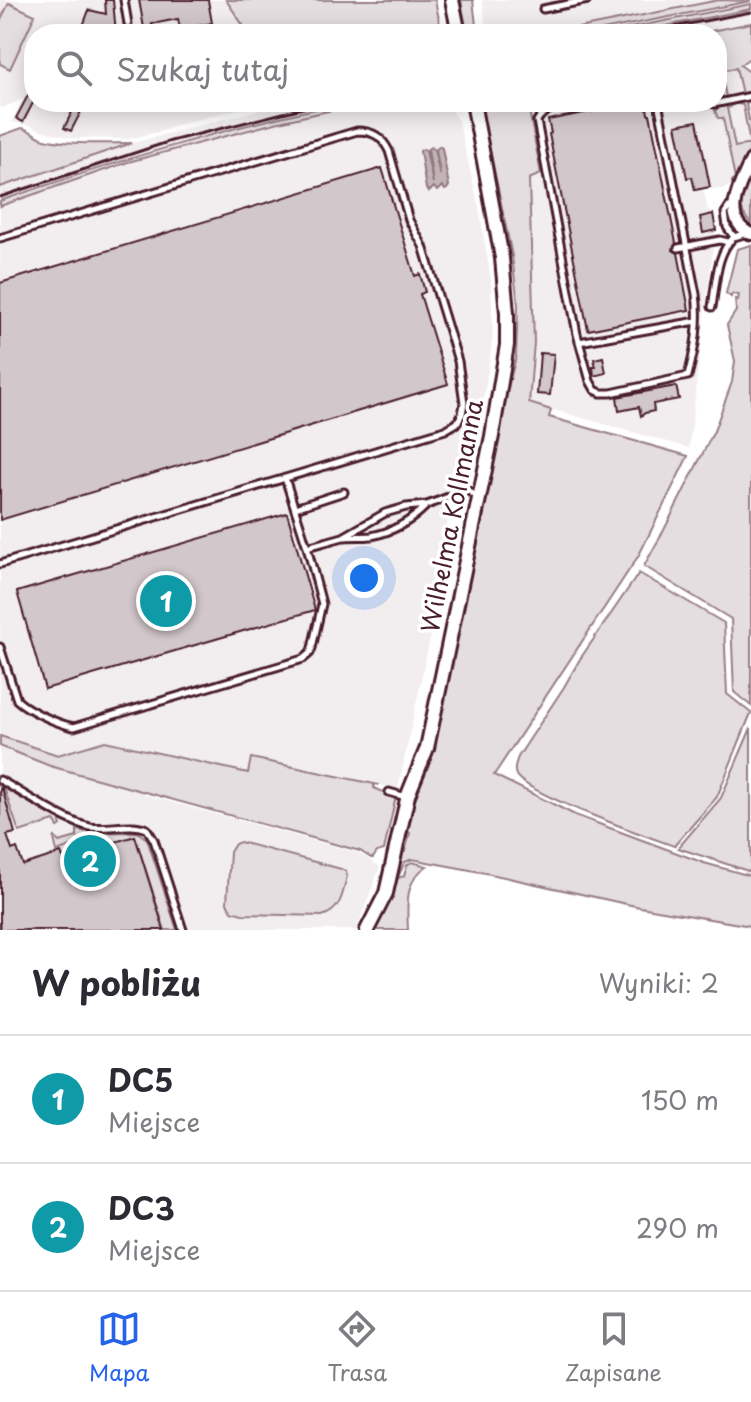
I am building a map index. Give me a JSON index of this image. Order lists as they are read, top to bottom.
{
  "streets": {
    "street": ["Wilhelma Kollmanna"]
  },
  "page": {
    "search": "Szukaj tutaj",
    "pins": ["1", "2"],
    "heading": ["W pobliżu", "Wyniki: 2"],
    "list": [
      {
        "mark": "1",
        "name": "DC5",
        "note": "Miejsce",
        "value": "150 m"
      },
      {
        "mark": "2",
        "name": "DC3",
        "note": "Miejsce",
        "value": "290 m"
      }
    ],
    "nav": ["Mapa", "Trasa", "Zapisane"]
  }
}
